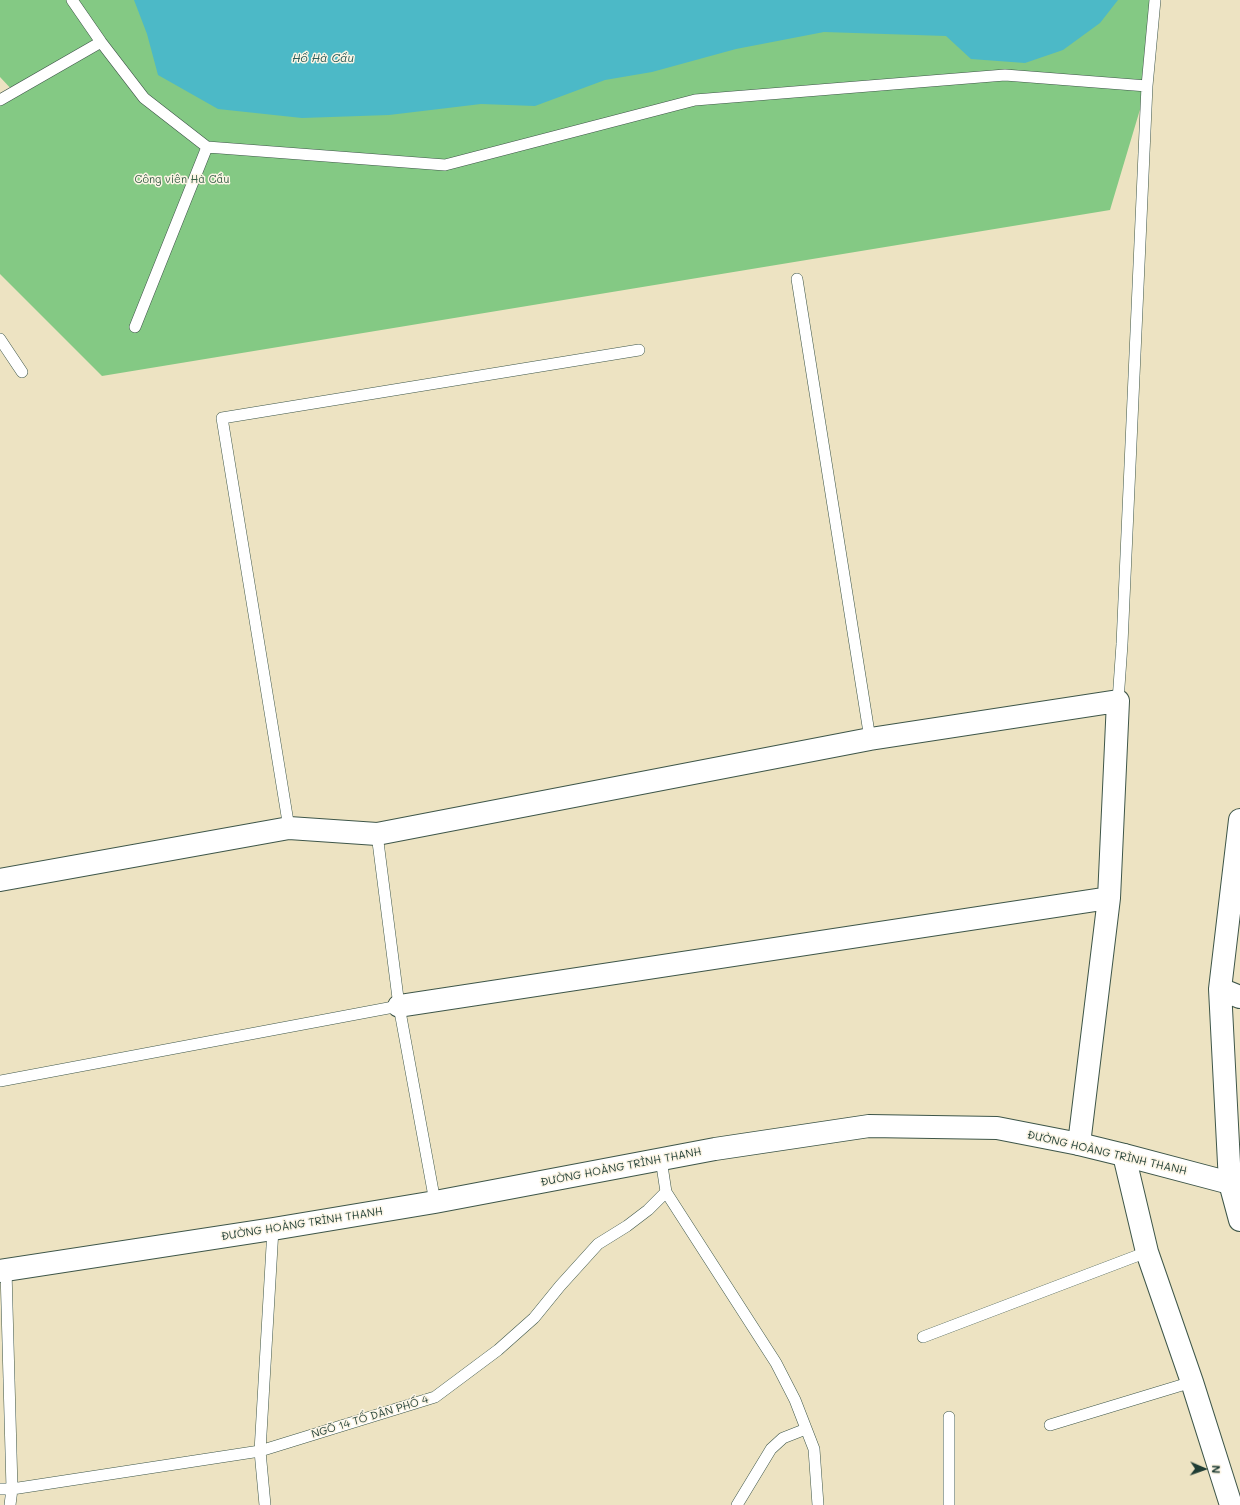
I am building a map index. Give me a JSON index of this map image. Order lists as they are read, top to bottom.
{
  "streets": {
    "street": ["ĐƯỜNG HOÀNG TRÌNH THANH"],
    "lane": ["NGÕ 14 TỔ DÂN PHỐ 4"]
  },
  "water": ["Hồ Hà Cầu"],
  "parks": ["Công viên Hà Cầu"],
  "north": "right"
}
